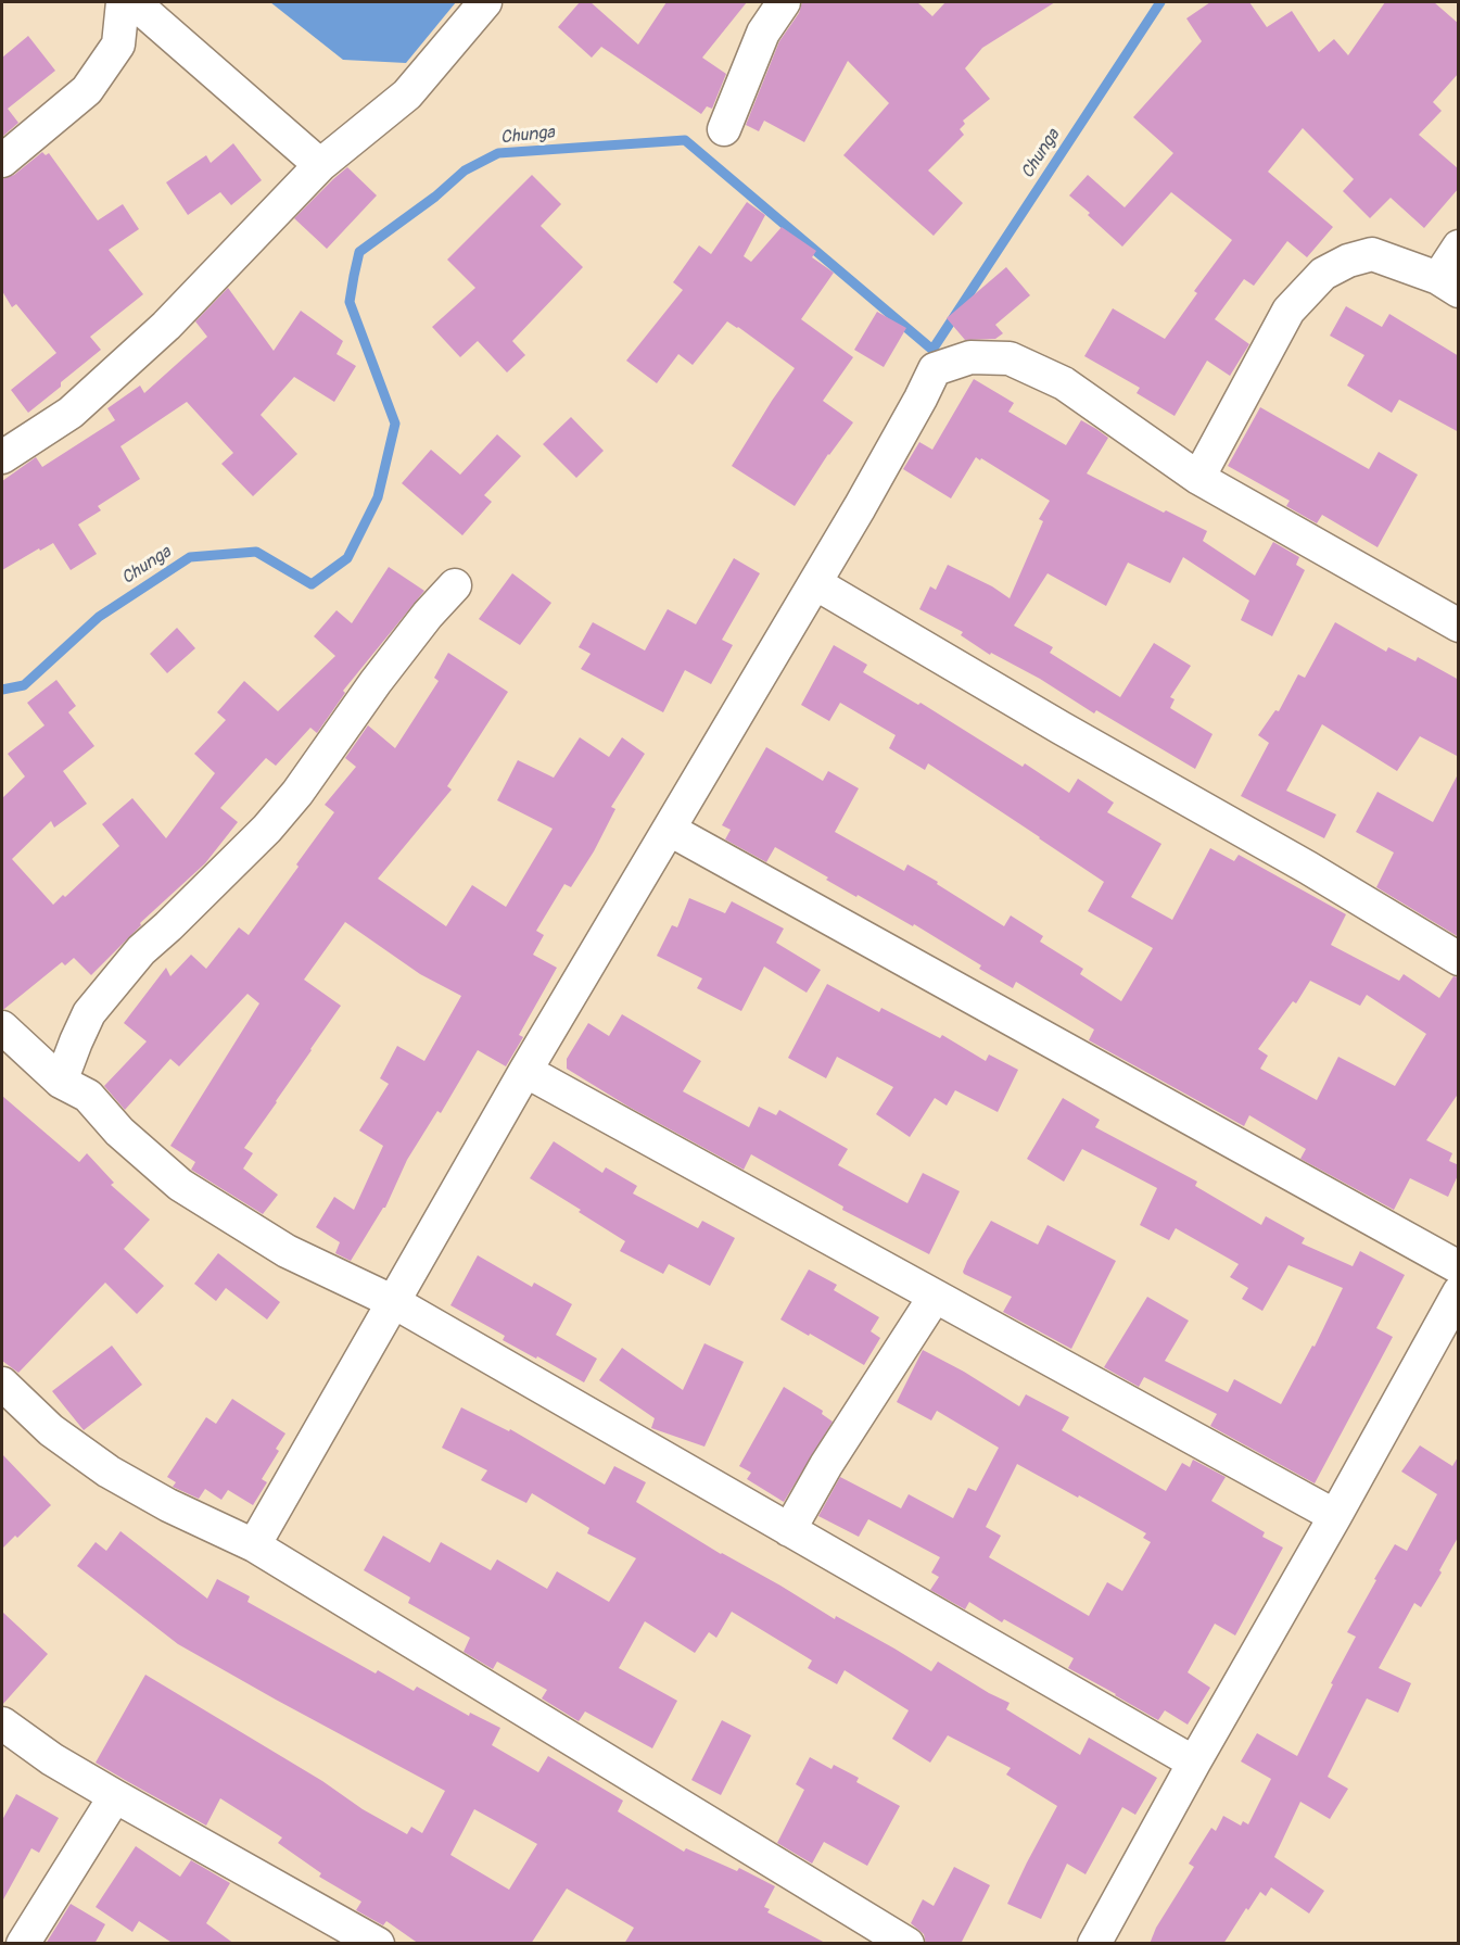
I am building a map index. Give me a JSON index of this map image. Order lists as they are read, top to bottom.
{
  "water": ["Chunga"]
}
